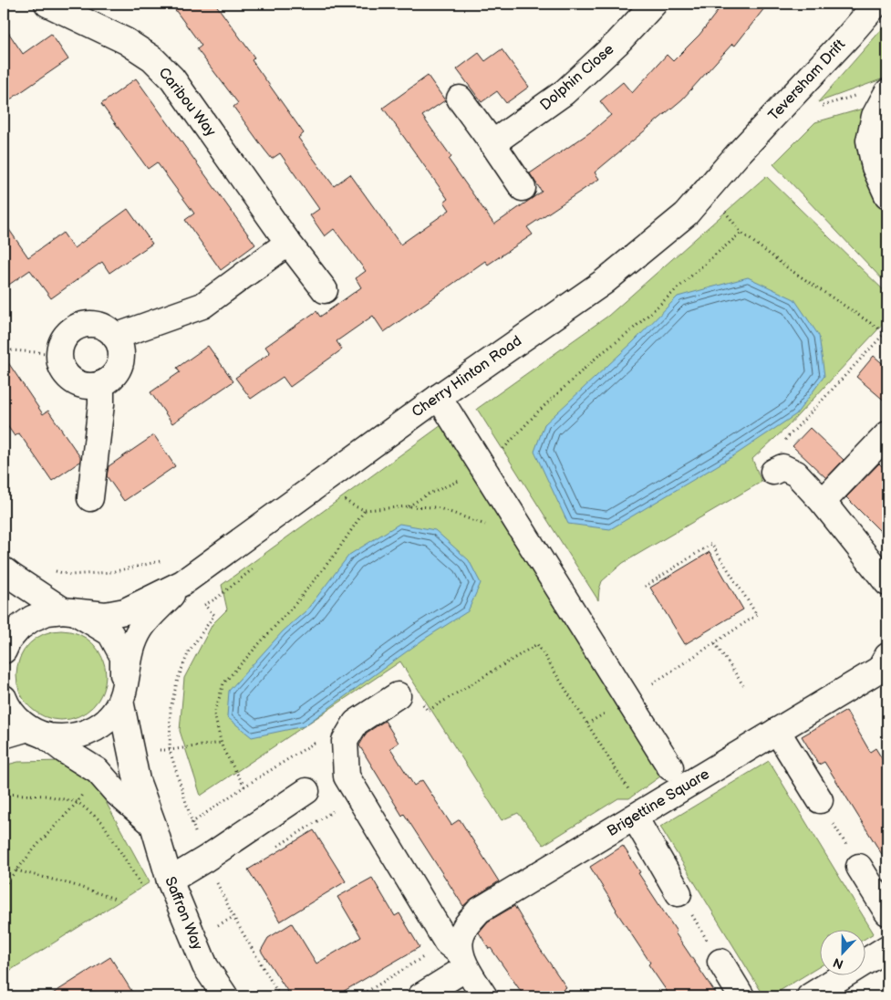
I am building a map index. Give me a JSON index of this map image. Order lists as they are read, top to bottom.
{
  "streets": {
    "street": [
      "Dolphin Close",
      "Teversham Drift",
      "Caribou Way",
      "Cherry Hinton Road",
      "Brigettine Square",
      "Saffron Way"
    ]
  },
  "crossings": [
    ["Teversham Drift", "Cherry Hinton Road"]
  ],
  "north": "bottom"
}
